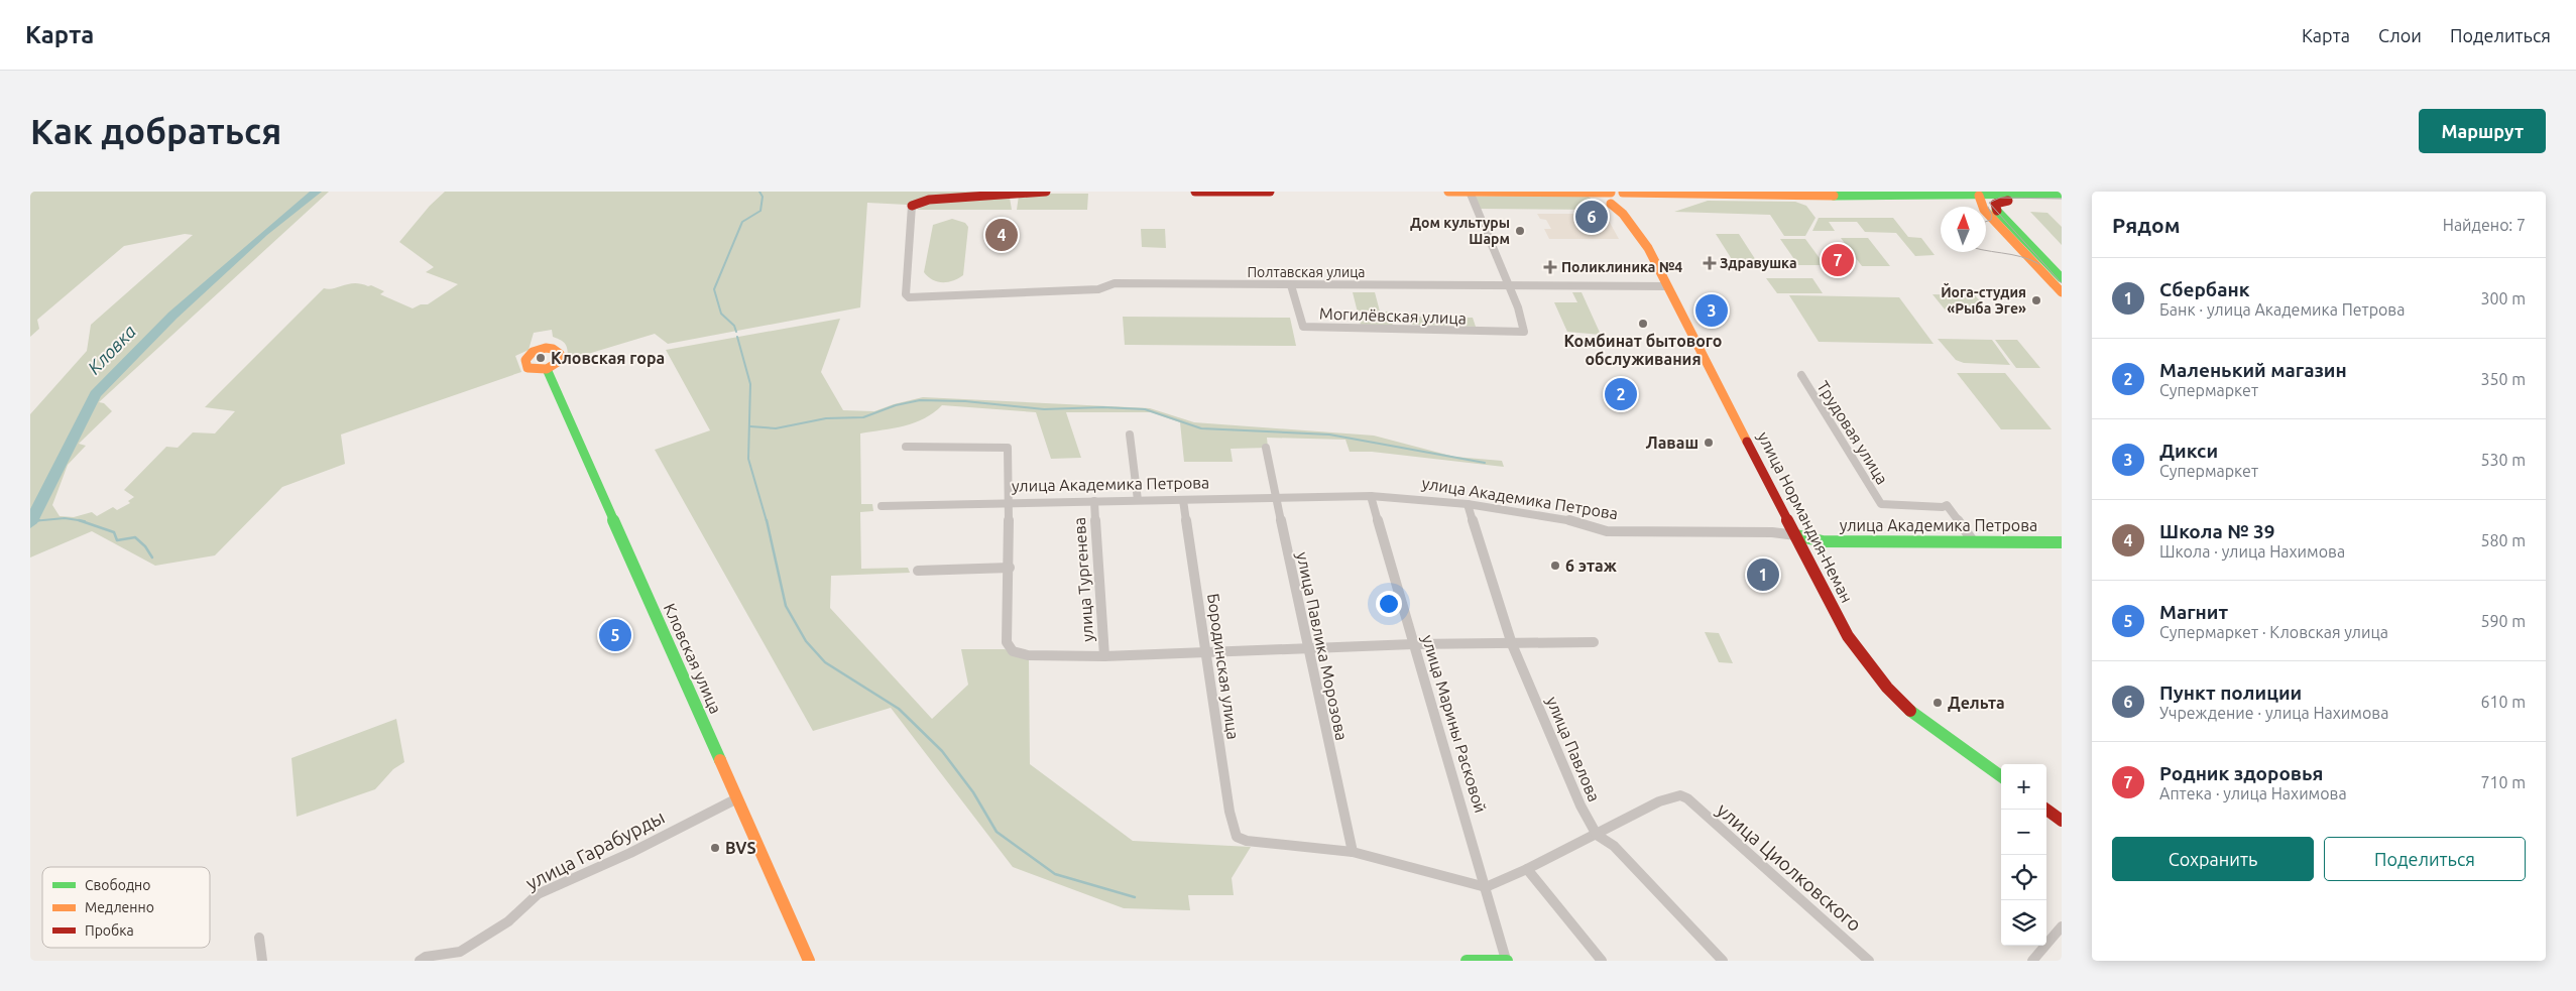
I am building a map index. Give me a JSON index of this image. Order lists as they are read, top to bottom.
{
  "streets": {
    "main road": ["улица Академика Петрова", "улица Нормандия-Неман", "Кловская улица"],
    "street": [
      "Полтавская улица",
      "Могилёвская улица",
      "Трудовая улица",
      "улица Тургенева",
      "улица Павлика Морозова",
      "Бородинская улица",
      "улица Марины Расковой",
      "улица Павлова",
      "улица Гарабурды",
      "улица Циолковского"
    ]
  },
  "crossings": [
    ["Полтавская улица", "Могилёвская улица"],
    ["Полтавская улица", "улица Нормандия-Неман"],
    ["Трудовая улица", "улица Академика Петрова"],
    ["улица Академика Петрова", "улица Нормандия-Неман"],
    ["улица Академика Петрова", "улица Тургенева"],
    ["улица Академика Петрова", "улица Павлика Морозова"],
    ["улица Академика Петрова", "Бородинская улица"],
    ["улица Академика Петрова", "улица Марины Расковой"],
    ["улица Академика Петрова", "улица Павлова"],
    ["улица Павлика Морозова", "Бородинская улица"],
    ["Кловская улица", "улица Гарабурды"],
    ["улица Павлова", "улица Циолковского"]
  ],
  "water": ["Кловка"],
  "places": {
    "other": [
      "Дом культуры Шарм",
      "Йога-студия «Рыба Эге»",
      "Комбинат бытового обслуживания",
      "Кловская гора",
      "Лаваш",
      "6 этаж",
      "Дельта",
      "BVS"
    ],
    "health": ["Здравушка", "Поликлиника №4"]
  },
  "legend": ["Свободно", "Медленно", "Пробка"],
  "north": "top",
  "page": {
    "header": "Карта",
    "nav": ["Карта", "Слои", "Поделиться"],
    "buttons": [
      "Маршрут",
      ["Сохранить", "Поделиться"]
    ],
    "title": "Как добраться",
    "heading": ["Рядом", "Найдено: 7"],
    "pins": [
      "6",
      "4",
      "7",
      "3",
      "2",
      "1",
      "5"
    ],
    "list": [
      {
        "mark": "1",
        "name": "Сбербанк",
        "note": "Банк · улица Академика Петрова",
        "value": "300 m"
      },
      {
        "mark": "2",
        "name": "Маленький магазин",
        "note": "Супермаркет",
        "value": "350 m"
      },
      {
        "mark": "3",
        "name": "Дикси",
        "note": "Супермаркет",
        "value": "530 m"
      },
      {
        "mark": "4",
        "name": "Школа № 39",
        "note": "Школа · улица Нахимова",
        "value": "580 m"
      },
      {
        "mark": "5",
        "name": "Магнит",
        "note": "Супермаркет · Кловская улица",
        "value": "590 m"
      },
      {
        "mark": "6",
        "name": "Пункт полиции",
        "note": "Учреждение · улица Нахимова",
        "value": "610 m"
      },
      {
        "mark": "7",
        "name": "Родник здоровья",
        "note": "Аптека · улица Нахимова",
        "value": "710 m"
      }
    ],
    "map_buttons": ["+", "−"]
  }
}
